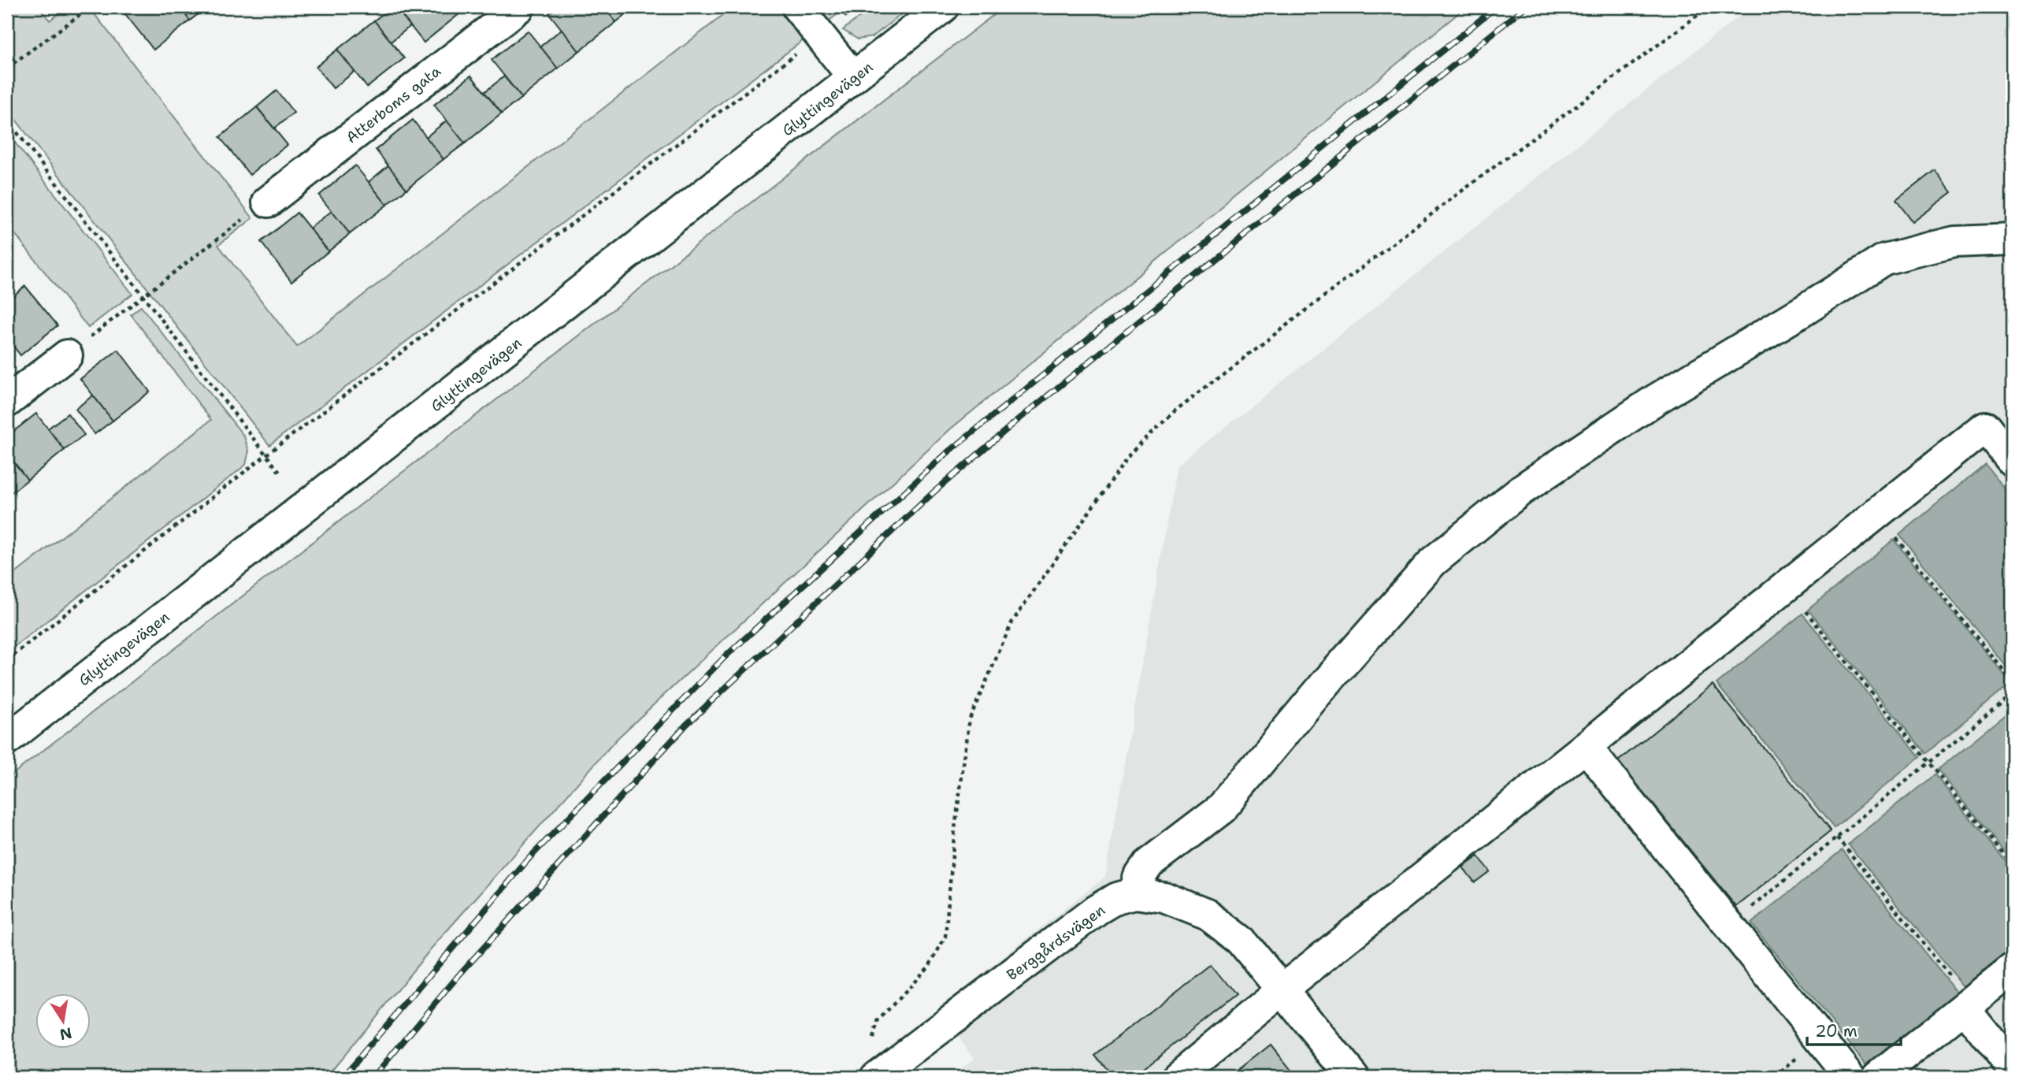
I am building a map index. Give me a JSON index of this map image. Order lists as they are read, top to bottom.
{
  "streets": {
    "street": ["Glyttingevägen", "Atterboms gata", "Berggårdsvägen"]
  },
  "scale_bar": "20 m",
  "north": "bottom"
}
